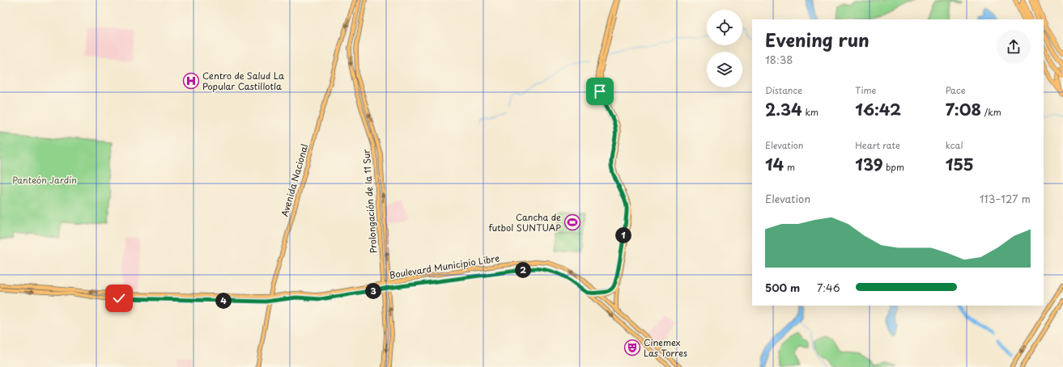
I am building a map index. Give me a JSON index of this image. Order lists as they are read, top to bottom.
{
  "streets": {
    "main road": ["Avenida Nacional", "Prolongación de la 11 Sur", "Boulevard Municipio Libre"]
  },
  "crossings": [
    ["Avenida Nacional", "Boulevard Municipio Libre"],
    ["Prolongación de la 11 Sur", "Boulevard Municipio Libre"]
  ],
  "one_way": ["Avenida Nacional"],
  "parks": ["Panteón Jardín"],
  "places": {
    "hospital": ["Centro de Salud La Popular Castillotla"],
    "sports": ["Cancha de futbol SUNTUAP"],
    "theatre": ["Cinemex Las Torres"]
  },
  "page": {
    "heading": ["Evening run", "18:38"],
    "stats": [
      ["Distance", "2.34 km"],
      ["Time", "16:42"],
      ["Pace", "7:08 /km"],
      ["Elevation", "14 m"],
      ["Heart rate", "139 bpm"],
      ["kcal", "155"]
    ],
    "chart": ["Elevation", "113–127 m"],
    "pins": [
      "1",
      "2",
      "3",
      "4"
    ],
    "list": [
      {
        "name": "500 m",
        "note": "7:46"
      }
    ]
  }
}
